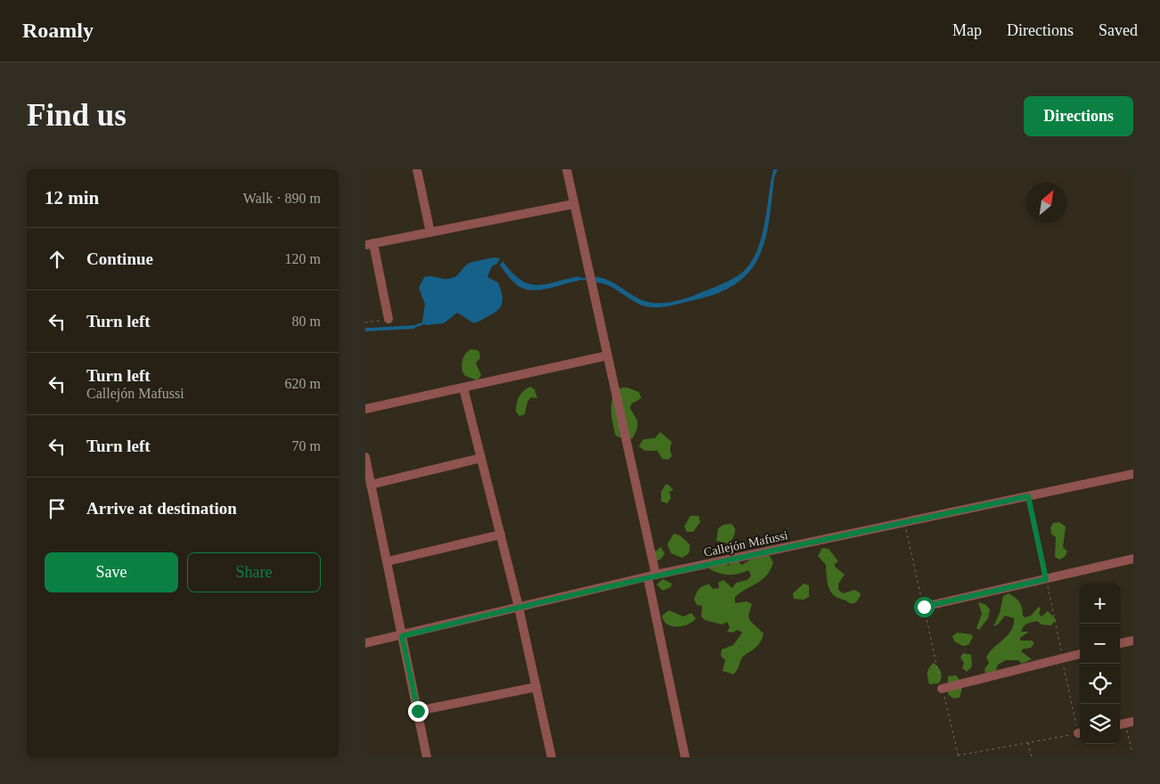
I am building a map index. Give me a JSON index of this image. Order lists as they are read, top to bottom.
{
  "streets": {
    "street": ["Callejón Mafussi"]
  },
  "north": "top right",
  "page": {
    "header": "Roamly",
    "nav": ["Map", "Directions", "Saved"],
    "buttons": [
      "Directions",
      ["Save", "Share"]
    ],
    "title": "Find us",
    "heading": ["12 min", "Walk · 890 m"],
    "list": [
      ["Continue", "120 m"],
      ["Turn left", "80 m"],
      ["Turn left", "Callejón Mafussi", "620 m"],
      ["Turn left", "70 m"],
      "Arrive at destination"
    ],
    "map_buttons": ["+", "−"]
  }
}
